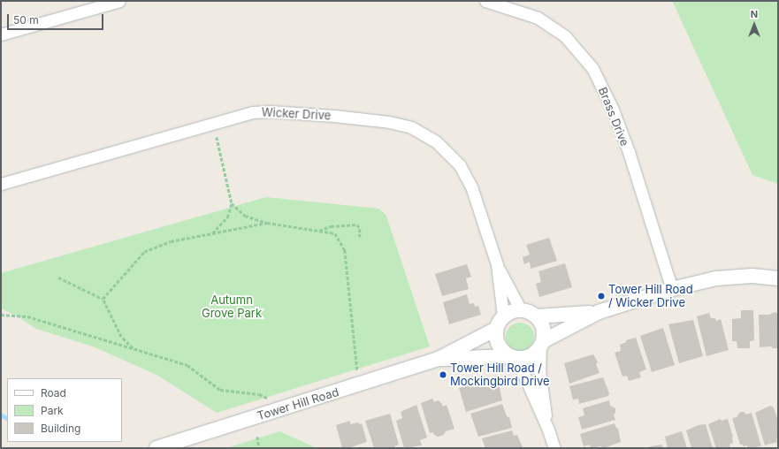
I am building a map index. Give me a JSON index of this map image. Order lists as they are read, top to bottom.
{
  "streets": {
    "street": ["Wicker Drive", "Brass Drive", "Tower Hill Road"]
  },
  "crossings": [
    ["Wicker Drive", "Tower Hill Road"]
  ],
  "parks": ["Autumn Grove Park"],
  "places": ["Tower Hill Road / Wicker Drive", "Tower Hill Road / Mockingbird Drive"],
  "legend": ["Road", "Park", "Building"],
  "scale_bar": "50 m",
  "north": "top"
}
